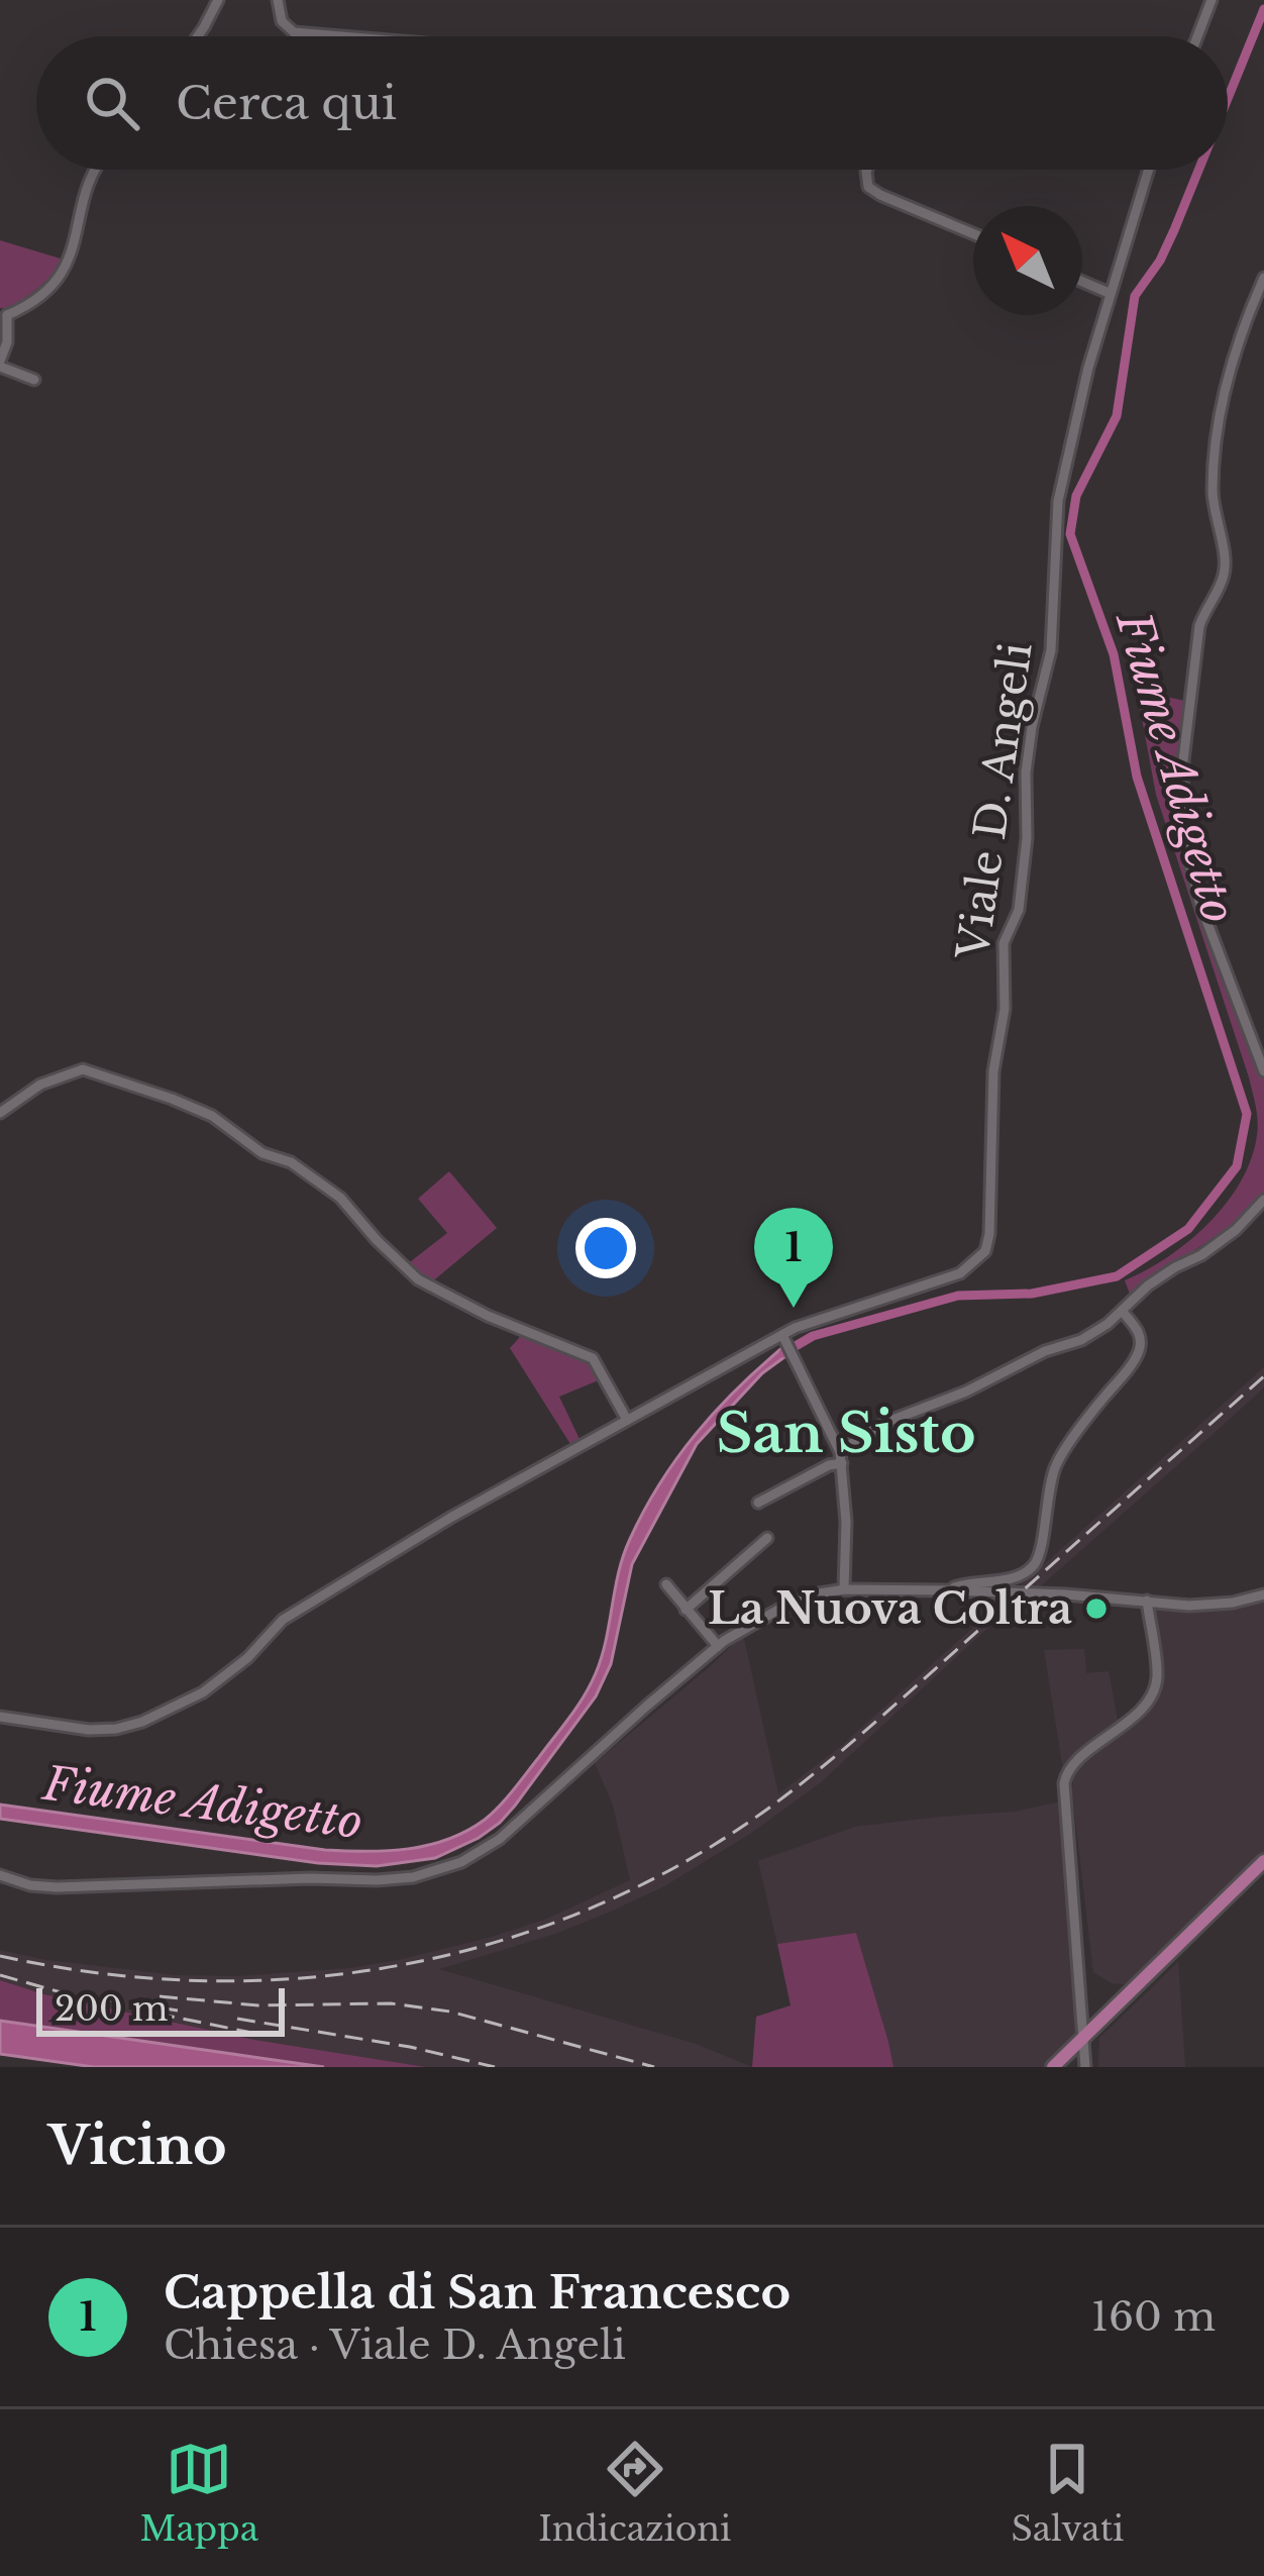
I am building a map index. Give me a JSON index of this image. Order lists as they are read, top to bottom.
{
  "streets": {
    "street": ["Viale D. Angeli"]
  },
  "districts": ["San Sisto"],
  "water": ["Fiume Adigetto"],
  "places": ["La Nuova Coltra"],
  "scale_bar": "200 m",
  "north": "top left",
  "page": {
    "search": "Cerca qui",
    "pins": "1",
    "scale": "200 m",
    "heading": "Vicino",
    "list": [
      {
        "mark": "1",
        "name": "Cappella di San Francesco",
        "note": "Chiesa · Viale D. Angeli",
        "value": "160 m"
      }
    ],
    "nav": ["Mappa", "Indicazioni", "Salvati"]
  }
}
